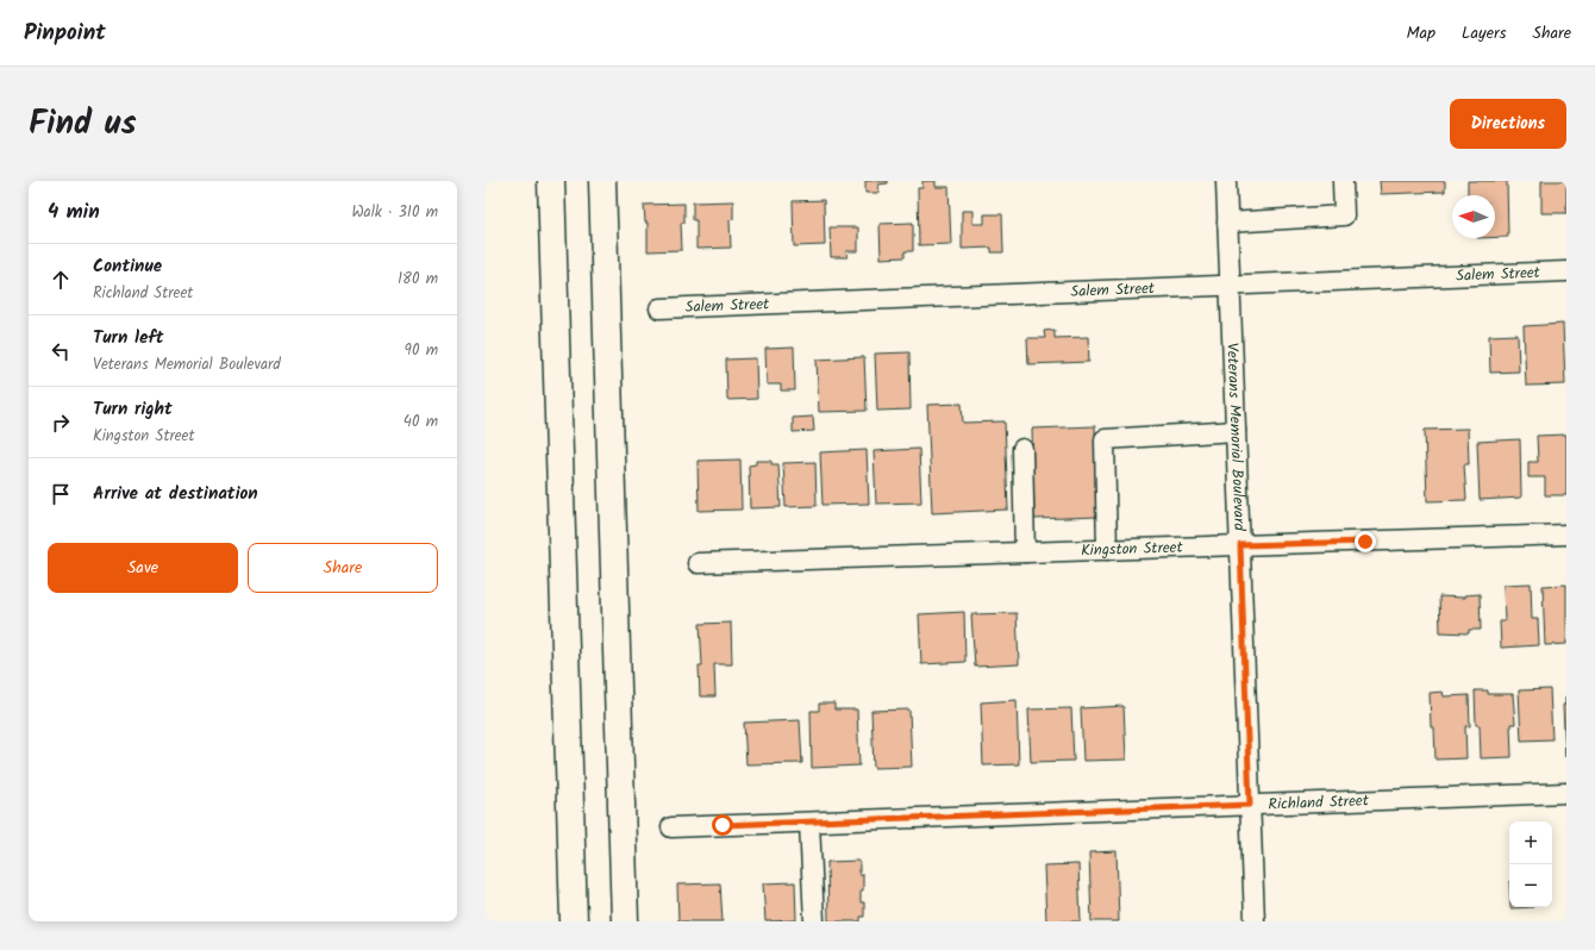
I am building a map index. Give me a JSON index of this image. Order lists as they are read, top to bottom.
{
  "streets": {
    "street": [
      "Salem Street",
      "Veterans Memorial Boulevard",
      "Kingston Street",
      "Richland Street"
    ]
  },
  "crossings": [
    ["Salem Street", "Veterans Memorial Boulevard"],
    ["Veterans Memorial Boulevard", "Kingston Street"],
    ["Veterans Memorial Boulevard", "Richland Street"]
  ],
  "north": "left",
  "page": {
    "header": "Pinpoint",
    "nav": ["Map", "Layers", "Share"],
    "title": "Find us",
    "buttons": [
      "Directions",
      ["Save", "Share"]
    ],
    "heading": ["4 min", "Walk · 310 m"],
    "list": [
      ["Continue", "Richland Street", "180 m"],
      ["Turn left", "Veterans Memorial Boulevard", "90 m"],
      ["Turn right", "Kingston Street", "40 m"],
      "Arrive at destination"
    ],
    "map_buttons": ["+", "−"]
  }
}
